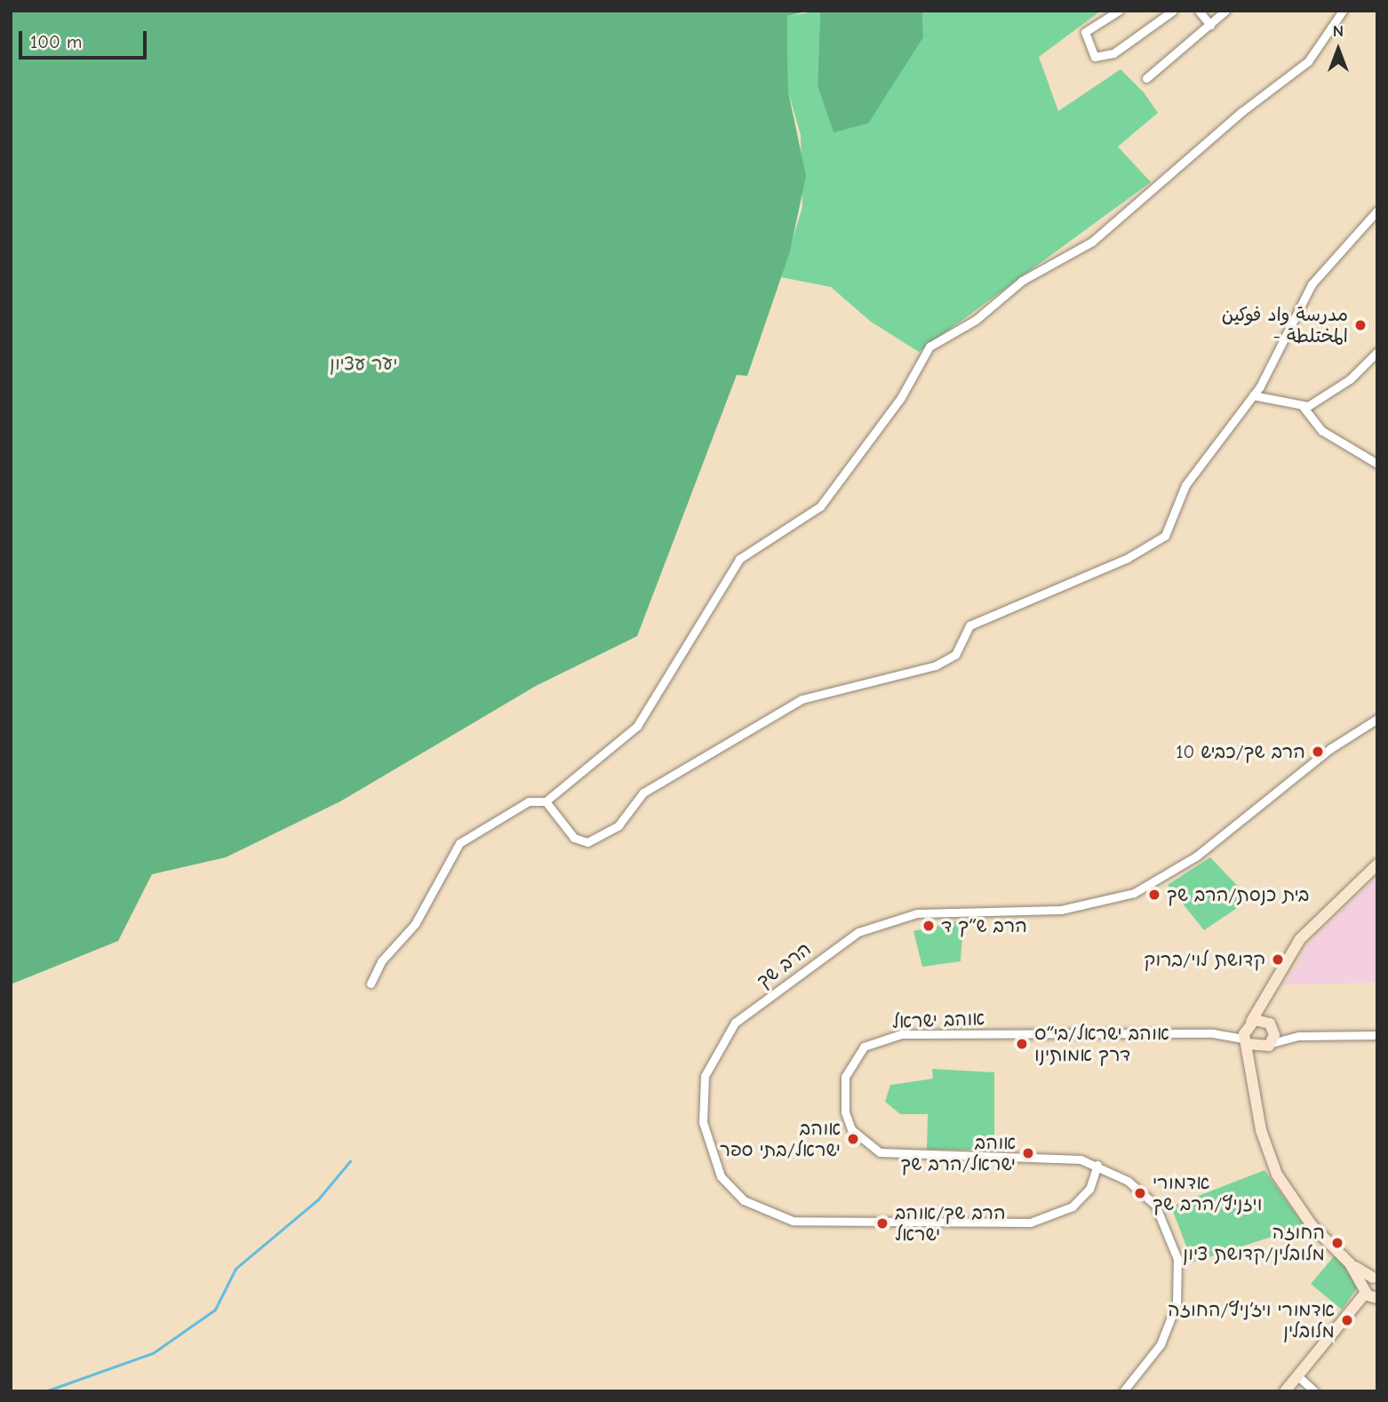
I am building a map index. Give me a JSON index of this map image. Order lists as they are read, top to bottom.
{
  "streets": {
    "street": ["הרב שך", "אוהב ישראל"]
  },
  "crossings": [
    ["הרב שך", "אוהב ישראל"]
  ],
  "parks": ["יער עציון"],
  "places": [
    "مدرسة واد فوكين - المختلطة",
    "הרב שך/כביש 10",
    "בית כנסת/הרב שך",
    "הרב ש״ך ד",
    "קדושת לוי/ברוק",
    "אוהב ישראל/בי״ס דרך אמותינו",
    "אוהב ישראל/בתי ספר",
    "אוהב ישראל/הרב שך",
    "אדמורי ויזניץ/הרב שך",
    "הרב שך/אוהב ישראל",
    "החוזה מלובלין/קדושת ציון",
    "אדמורי ויז׳ניץ/החוזה מלובלין"
  ],
  "scale_bar": "100 m",
  "north": "top"
}
